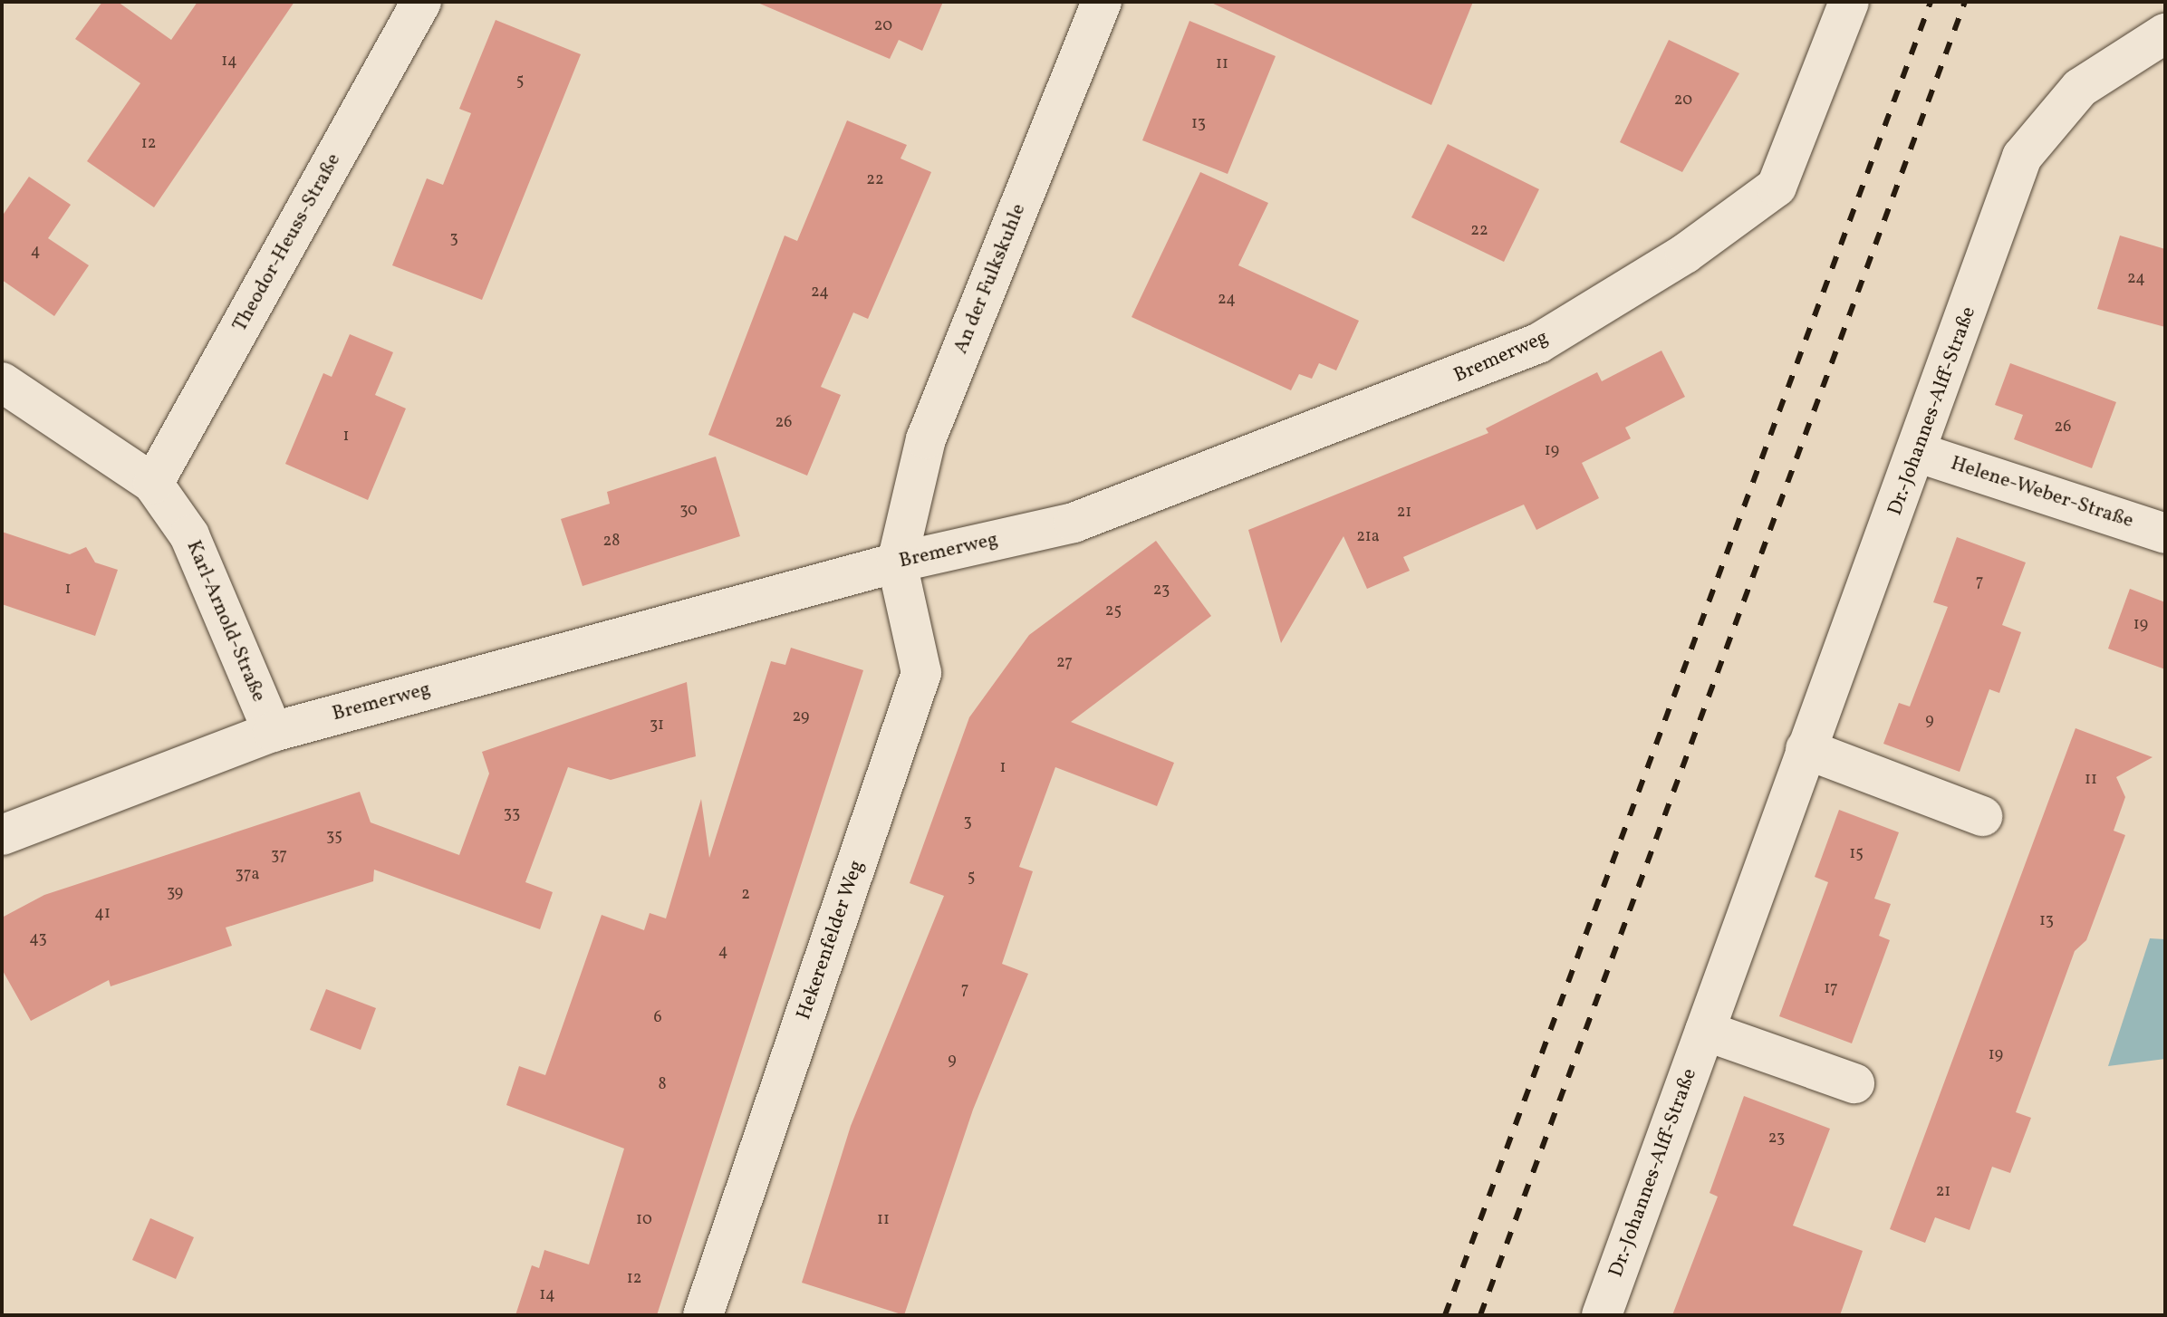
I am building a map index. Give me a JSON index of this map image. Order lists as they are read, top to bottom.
{
  "streets": {
    "street": [
      "Theodor-Heuss-Straße",
      "An der Fulkskuhle",
      "Bremerweg",
      "Dr.-Johannes-Alff-Straße",
      "Helene-Weber-Straße",
      "Karl-Arnold-Straße",
      "Hekerenfelder Weg"
    ]
  },
  "crossings": [
    ["Theodor-Heuss-Straße", "Karl-Arnold-Straße"],
    ["An der Fulkskuhle", "Bremerweg"],
    ["An der Fulkskuhle", "Hekerenfelder Weg"],
    ["Bremerweg", "Karl-Arnold-Straße"],
    ["Bremerweg", "Hekerenfelder Weg"],
    ["Dr.-Johannes-Alff-Straße", "Helene-Weber-Straße"]
  ],
  "house_numbers": [
    "20",
    "14",
    "11",
    "5",
    "20",
    "13",
    "12",
    "22",
    "22",
    "3",
    "4",
    "24",
    "24",
    "24",
    "26",
    "26",
    "1",
    "19",
    "30",
    "21",
    "21a",
    "28",
    "7",
    "1",
    "23",
    "25",
    "19",
    "27",
    "29",
    "9",
    "31",
    "1",
    "11",
    "33",
    "3",
    "35",
    "15",
    "37",
    "37a",
    "5",
    "39",
    "2",
    "41",
    "13",
    "43",
    "4",
    "17",
    "7",
    "6",
    "19",
    "9",
    "8",
    "23",
    "21",
    "10",
    "11",
    "12",
    "14"
  ]
}
